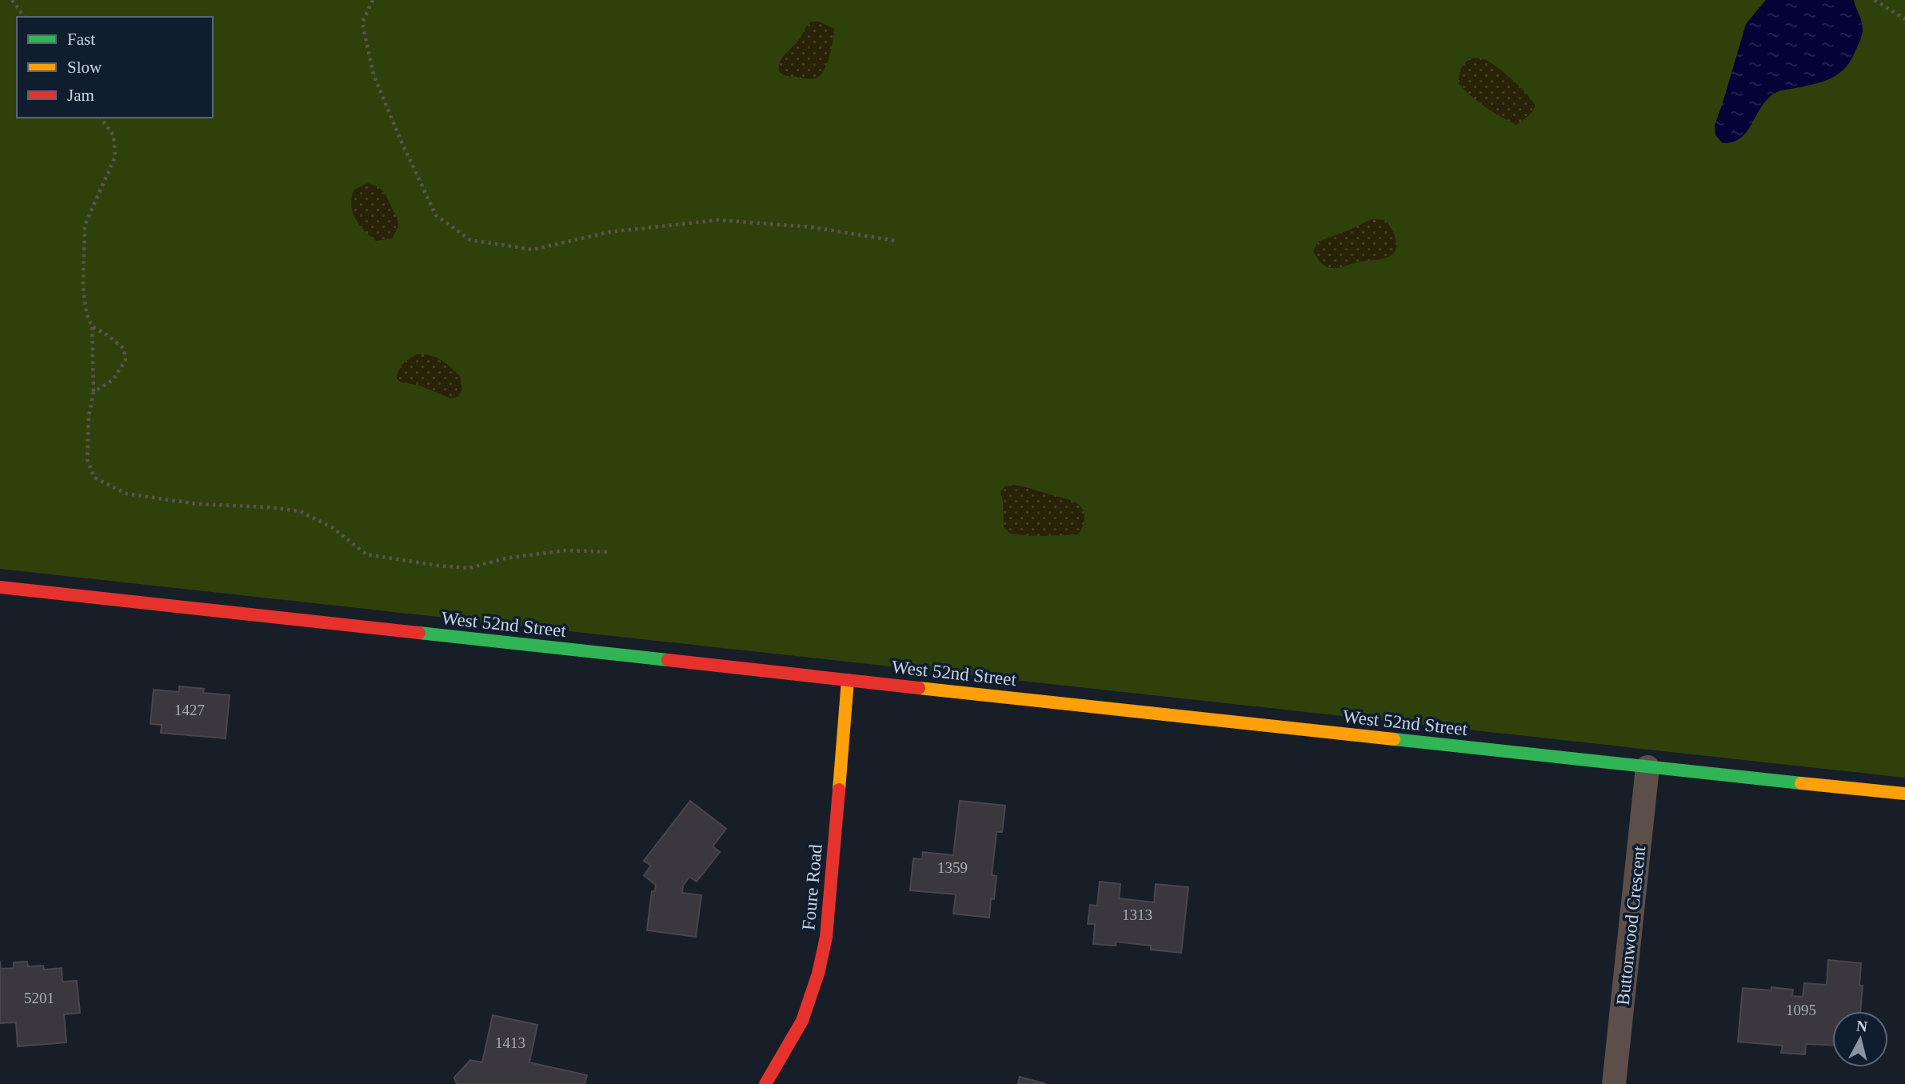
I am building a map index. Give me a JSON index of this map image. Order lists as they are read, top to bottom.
{
  "streets": {
    "street": ["West 52nd Street", "Foure Road", "Buttonwood Crescent"]
  },
  "crossings": [
    ["West 52nd Street", "Foure Road"],
    ["West 52nd Street", "Buttonwood Crescent"]
  ],
  "house_numbers": [
    "1427",
    "1359",
    "1313",
    "5201",
    "1095",
    "1413"
  ],
  "legend": ["Fast", "Slow", "Jam"],
  "north": "top"
}
